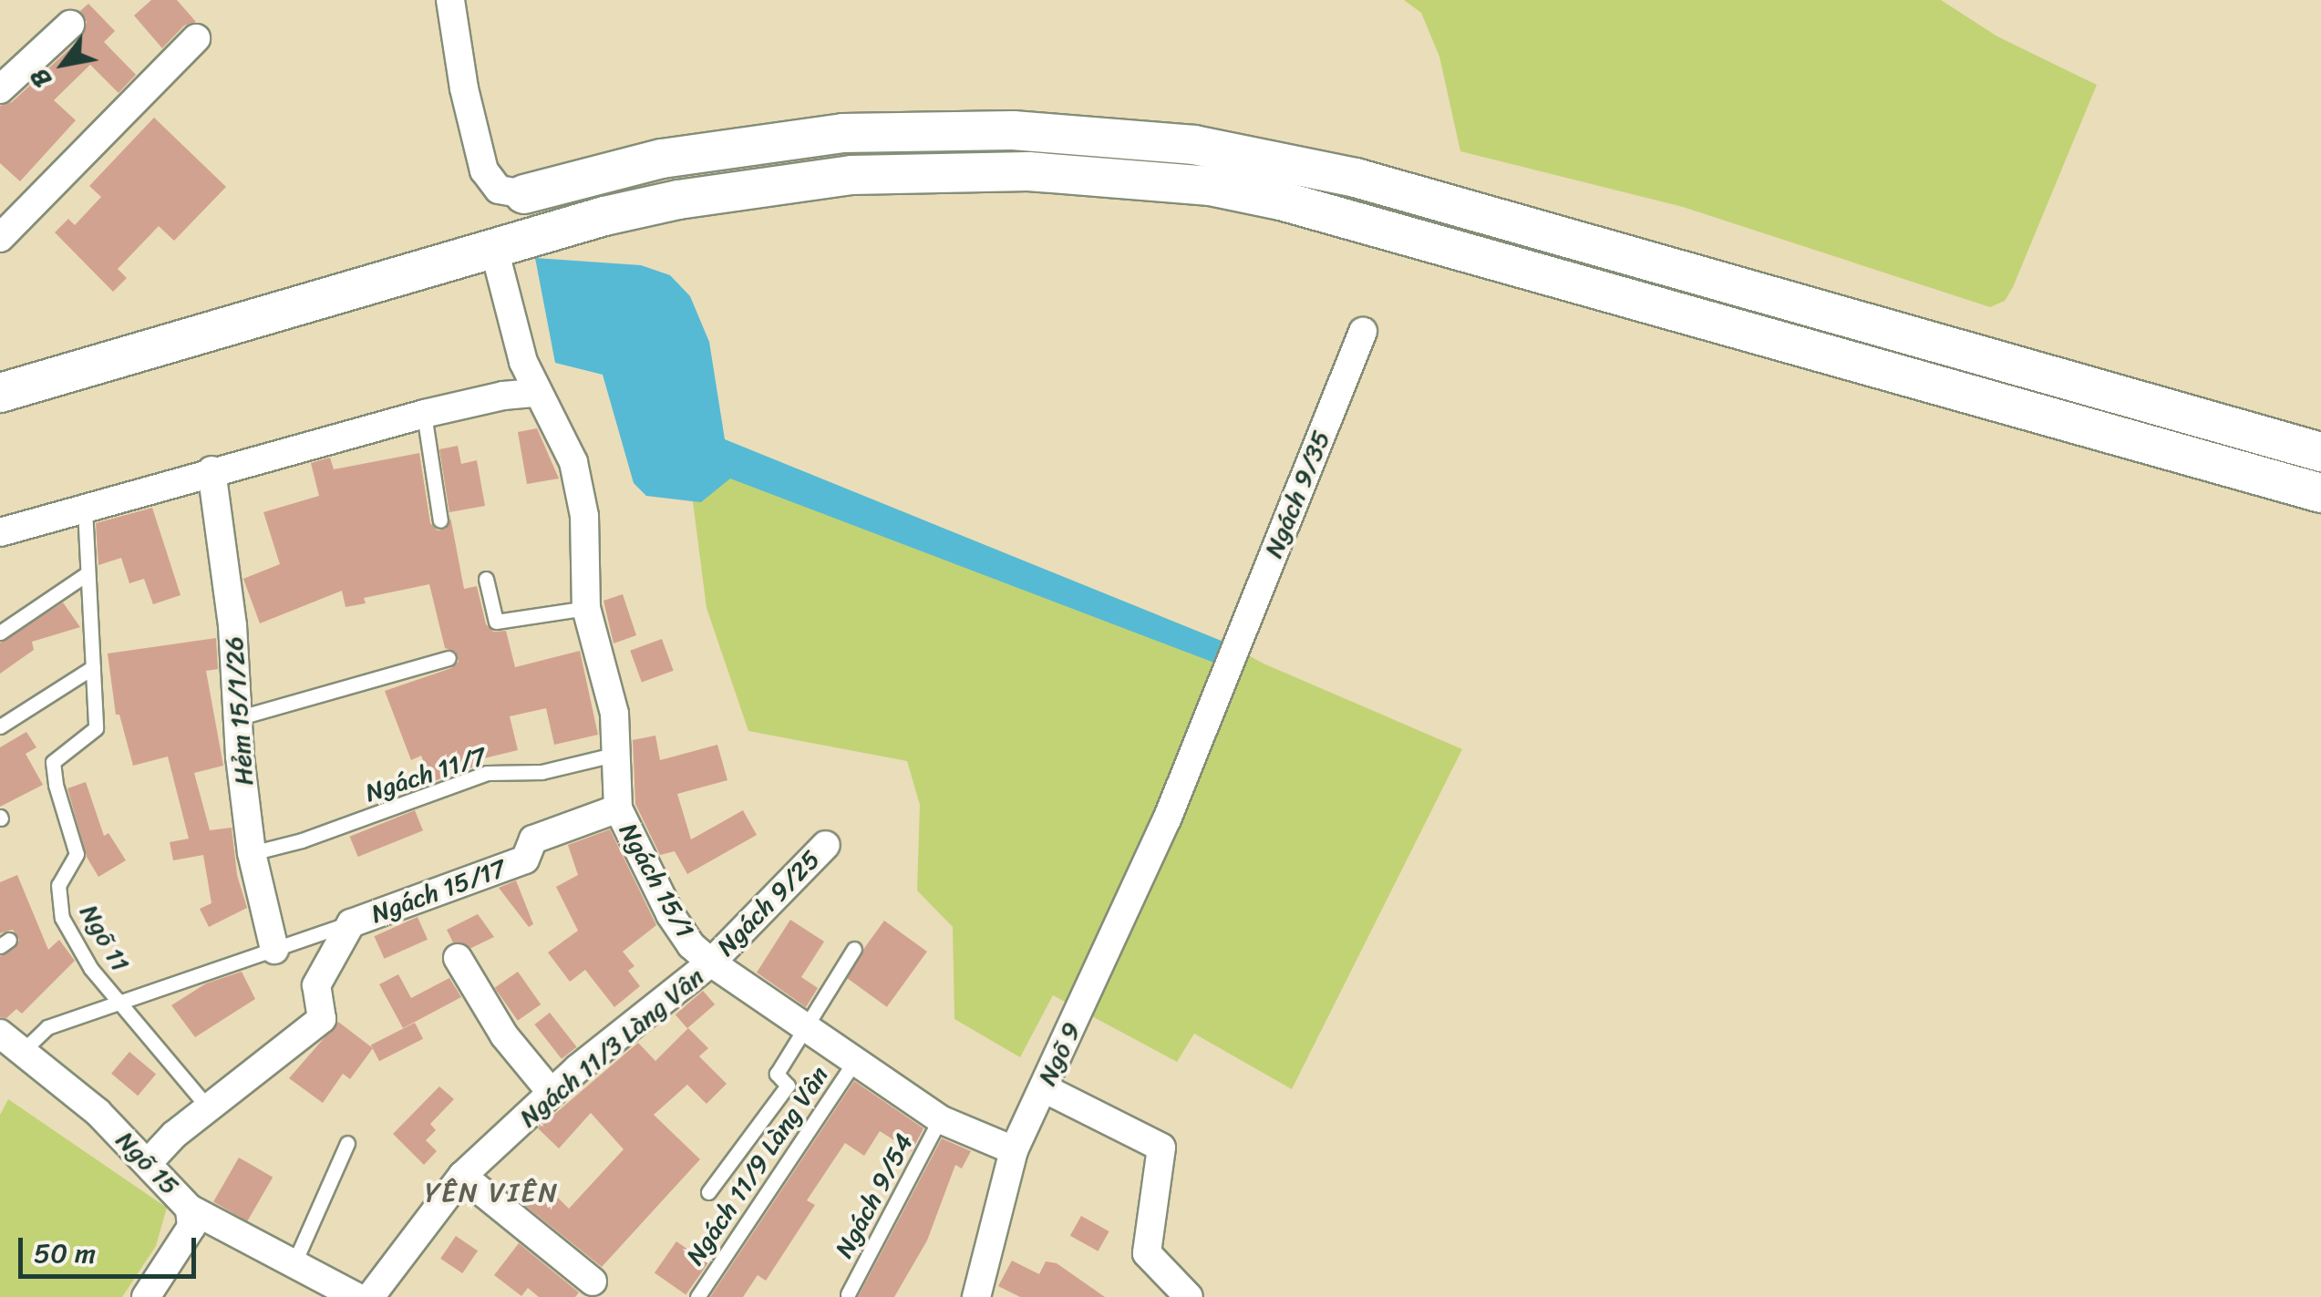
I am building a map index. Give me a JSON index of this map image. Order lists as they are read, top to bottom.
{
  "streets": {
    "street": [
      "Ngách 9/35",
      "Hẻm 15/1/26",
      "Ngách 15/1",
      "Ngách 15/17",
      "Ngách 9/25",
      "Ngách 11/3 Làng Vân",
      "Ngõ 9",
      "Ngõ 15"
    ],
    "lane": [
      "Ngách 11/7",
      "Ngõ 11",
      "Ngách 11/9 Làng Vân",
      "Ngách 9/54"
    ]
  },
  "crossings": [
    ["Ngách 9/35", "Ngõ 9"],
    ["Hẻm 15/1/26", "Ngách 11/7"],
    ["Ngách 11/7", "Ngách 15/1"],
    ["Ngách 15/1", "Ngách 15/17"],
    ["Ngách 15/1", "Ngách 9/25"],
    ["Ngách 15/1", "Ngách 11/3 Làng Vân"],
    ["Ngách 15/1", "Ngõ 9"],
    ["Ngách 15/1", "Ngách 11/9 Làng Vân"],
    ["Ngách 15/1", "Ngách 9/54"],
    ["Ngách 15/17", "Ngõ 11"],
    ["Ngách 15/17", "Ngõ 15"],
    ["Ngách 9/25", "Ngách 11/3 Làng Vân"]
  ],
  "districts": ["YÊN VIÊN"],
  "scale_bar": "50 m",
  "north": "bottom left"
}
